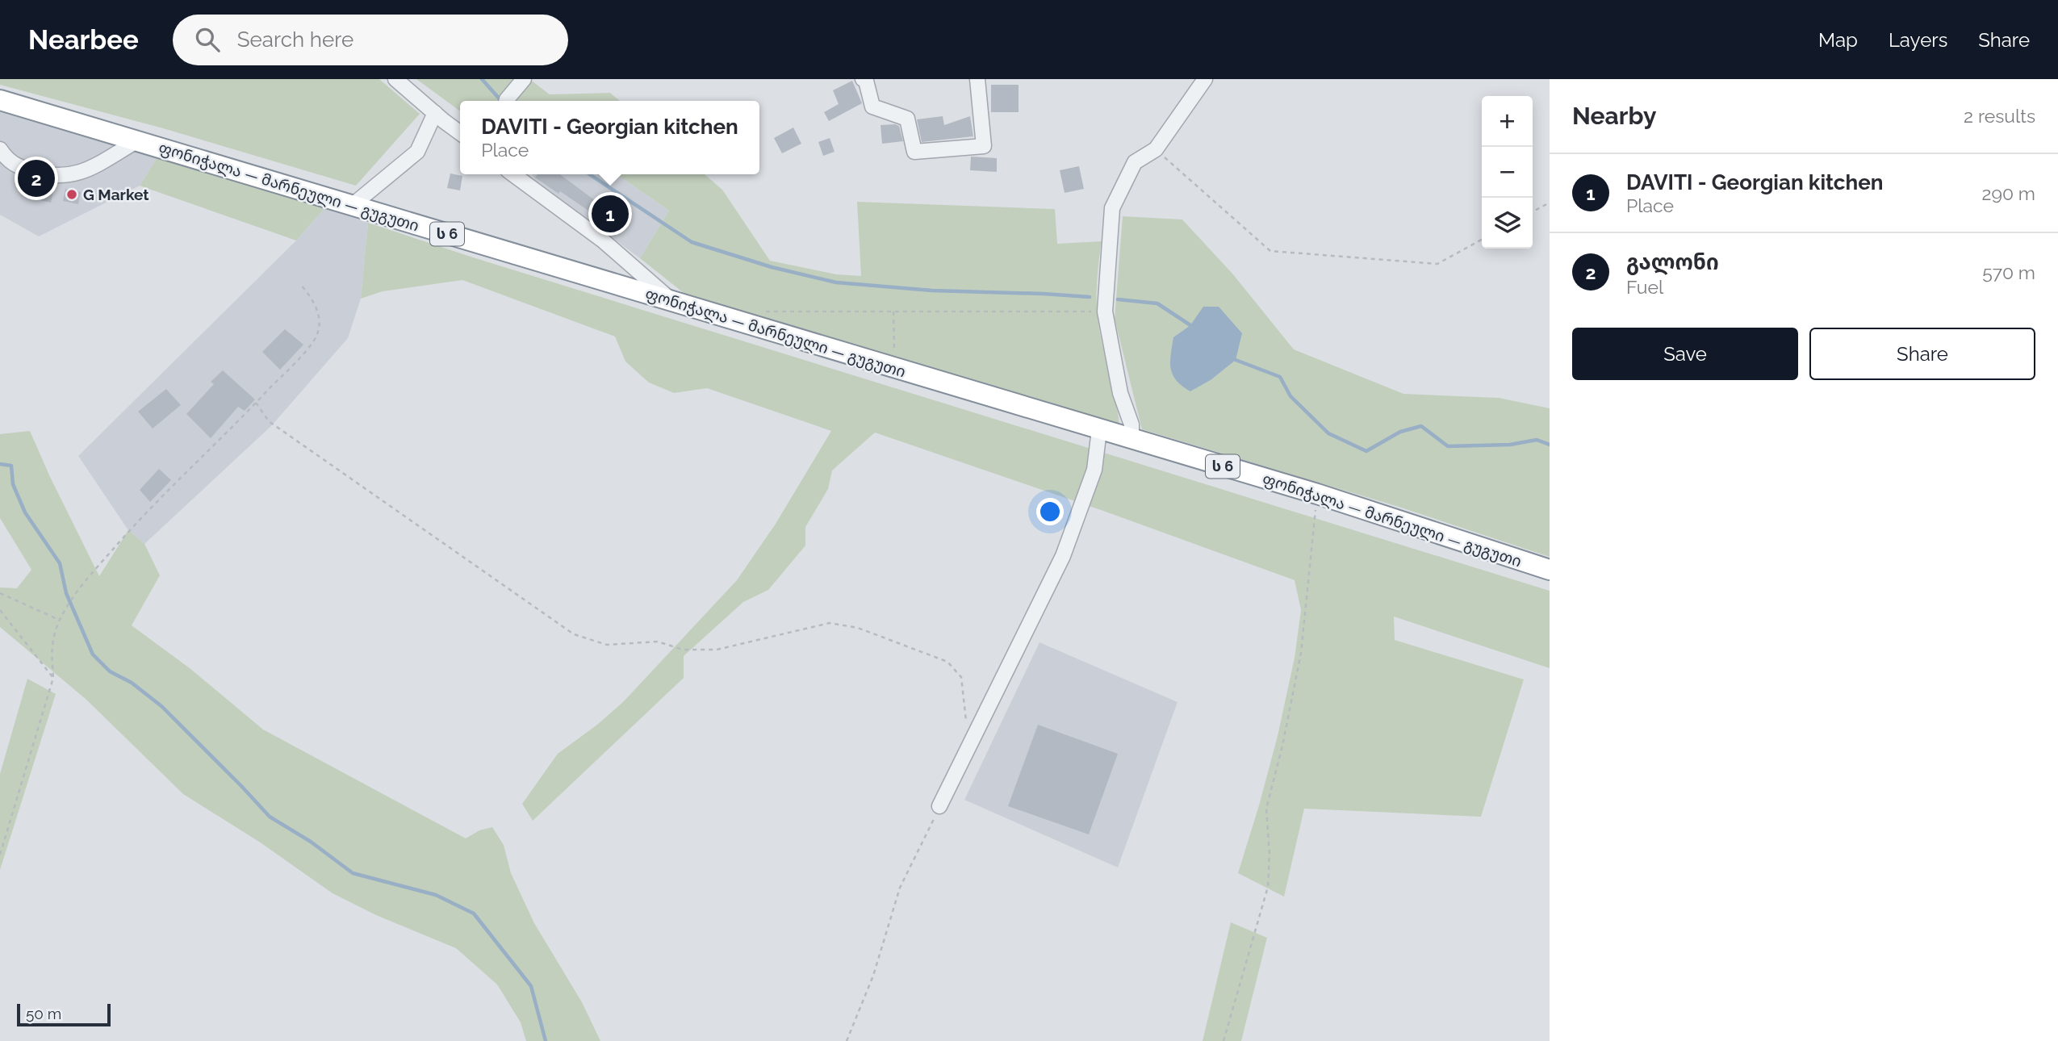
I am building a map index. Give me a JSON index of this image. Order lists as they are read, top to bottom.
{
  "streets": {
    "highway": ["ფონიჭალა — მარნეული — გუგუთი", "ს 6"]
  },
  "places": ["G Market"],
  "scale_bar": "50 m",
  "page": {
    "header": "Nearbee",
    "search": "Search here",
    "nav": ["Map", "Layers", "Share"],
    "heading": ["Nearby", "2 results"],
    "map_buttons": ["+", "−"],
    "popup": ["DAVITI - Georgian kitchen", "Place"],
    "list": [
      {
        "mark": "1",
        "name": "DAVITI - Georgian kitchen",
        "note": "Place",
        "value": "290 m"
      },
      {
        "mark": "2",
        "name": "გალონი",
        "note": "Fuel",
        "value": "570 m"
      }
    ],
    "pins": ["2", "1"],
    "buttons": ["Save", "Share"],
    "scale": "50 m"
  }
}
